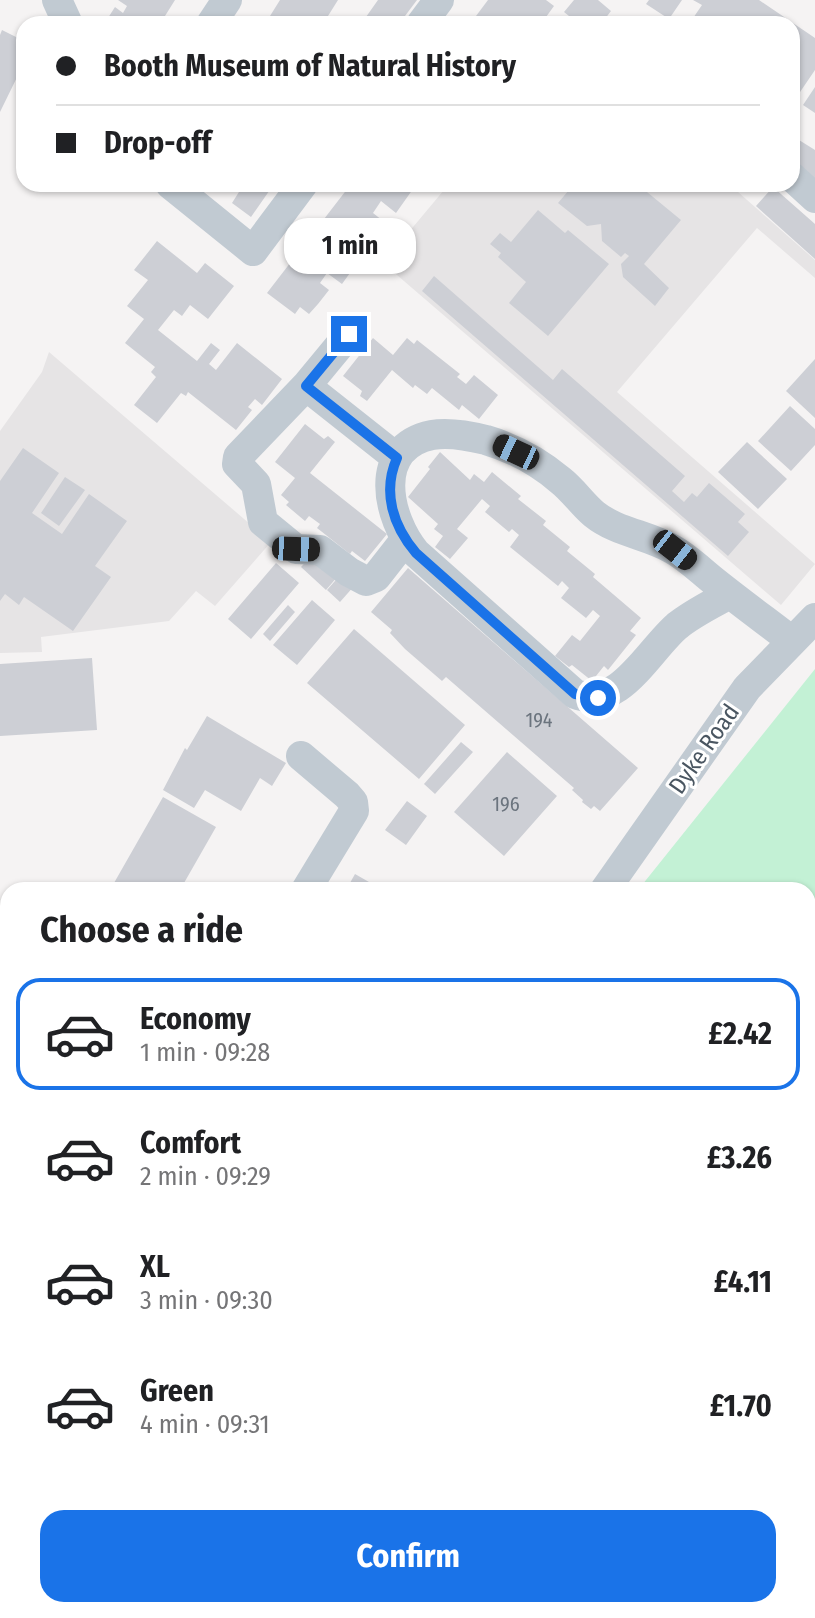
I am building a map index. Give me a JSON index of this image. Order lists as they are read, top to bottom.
{
  "streets": {
    "street": ["Dyke Road"]
  },
  "house_numbers": ["194", "196"],
  "page": {
    "banner": ["Booth Museum of Natural History", "Drop-off"],
    "bubble": "1 min",
    "heading": "Choose a ride",
    "list": [
      {
        "name": "Economy",
        "note": "1 min · 09:28",
        "value": "£2.42"
      },
      {
        "name": "Comfort",
        "note": "2 min · 09:29",
        "value": "£3.26"
      },
      {
        "name": "XL",
        "note": "3 min · 09:30",
        "value": "£4.11"
      },
      {
        "name": "Green",
        "note": "4 min · 09:31",
        "value": "£1.70"
      }
    ],
    "buttons": "Confirm"
  }
}
